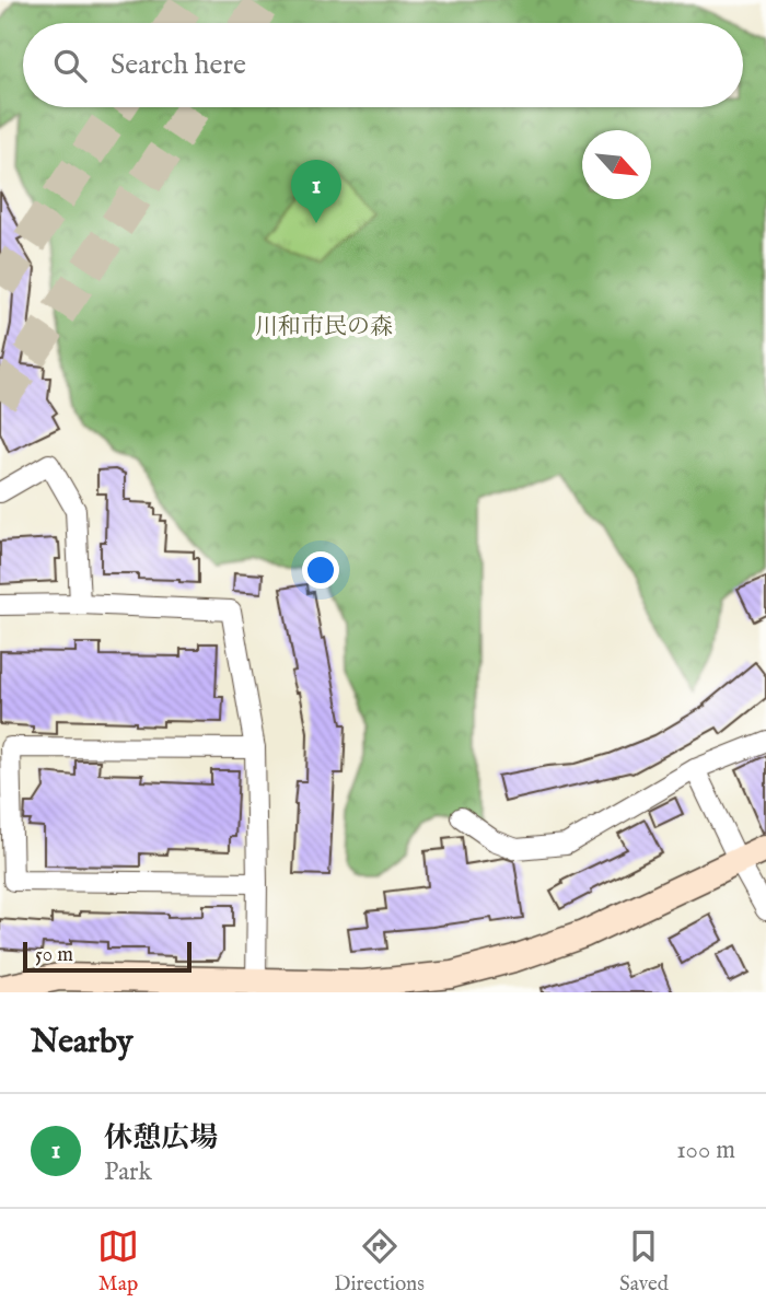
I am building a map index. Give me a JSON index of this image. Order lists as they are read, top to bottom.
{
  "parks": ["川和市民の森"],
  "scale_bar": "50 m",
  "north": "bottom right",
  "page": {
    "search": "Search here",
    "pins": "1",
    "scale": "50 m",
    "heading": "Nearby",
    "list": [
      {
        "mark": "1",
        "name": "休憩広場",
        "note": "Park",
        "value": "100 m"
      }
    ],
    "nav": ["Map", "Directions", "Saved"]
  }
}
